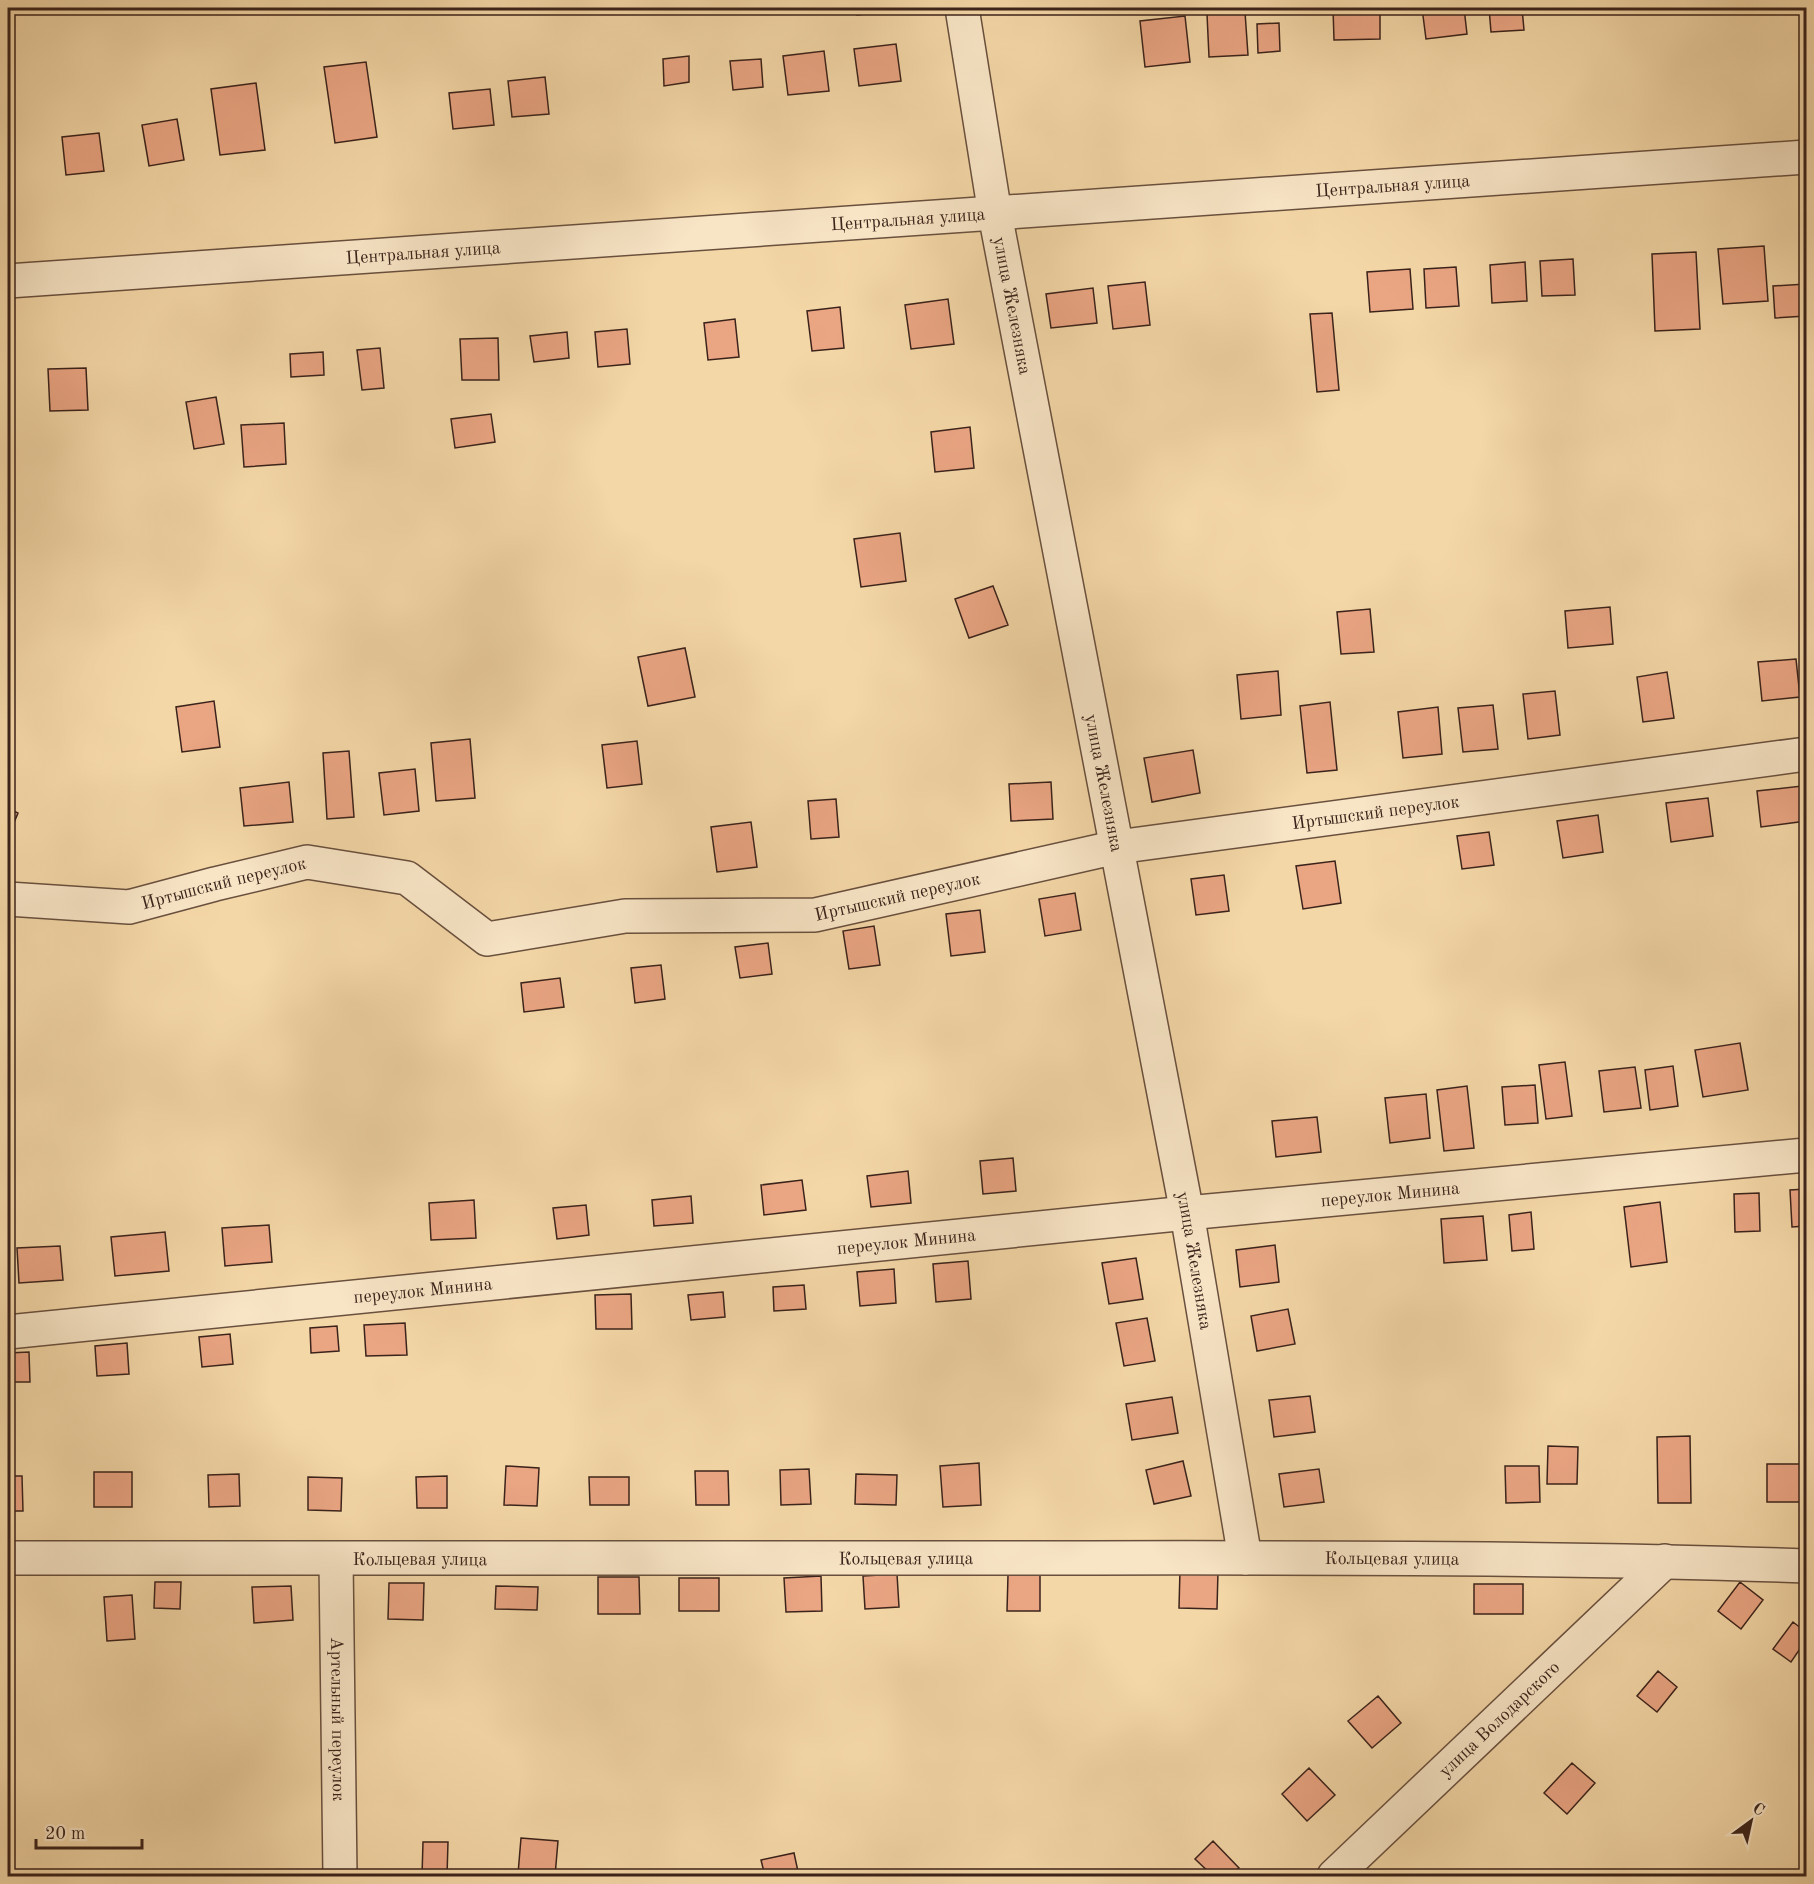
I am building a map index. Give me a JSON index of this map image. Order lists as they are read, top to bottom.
{
  "streets": {
    "street": [
      "Центральная улица",
      "улица Железняка",
      "Иртышский переулок",
      "переулок Минина",
      "Кольцевая улица",
      "Артельный переулок",
      "улица Володарского"
    ]
  },
  "crossings": [
    ["Центральная улица", "улица Железняка"],
    ["улица Железняка", "Иртышский переулок"],
    ["улица Железняка", "переулок Минина"],
    ["улица Железняка", "Кольцевая улица"],
    ["Кольцевая улица", "Артельный переулок"],
    ["Кольцевая улица", "улица Володарского"]
  ],
  "scale_bar": "20 m",
  "north": "top right"
}
